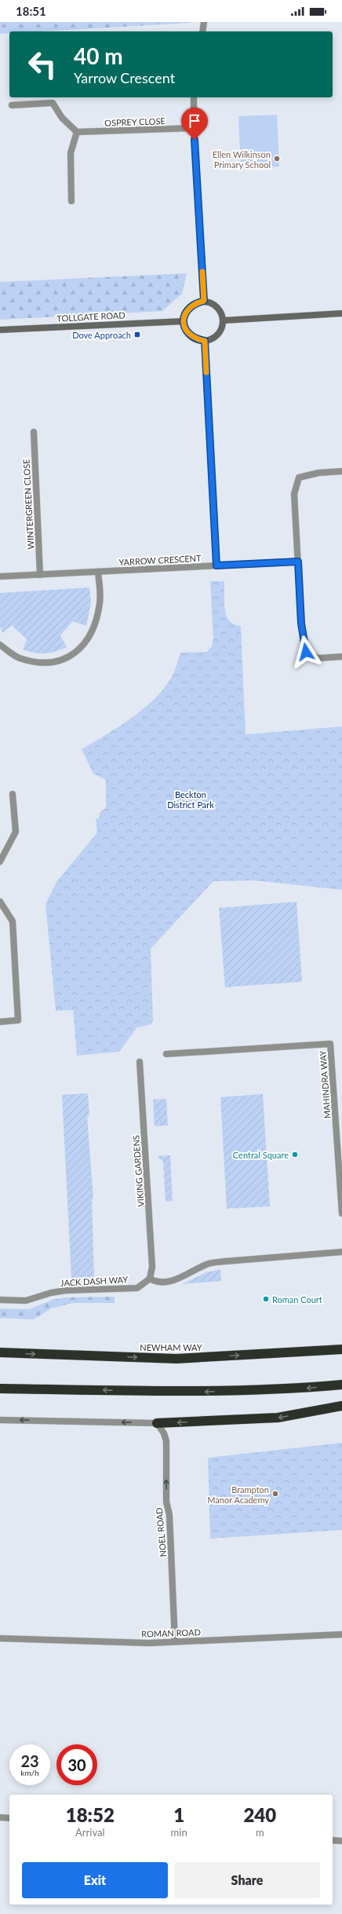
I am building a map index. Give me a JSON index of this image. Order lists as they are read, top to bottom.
{
  "streets": {
    "highway": ["NEWHAM WAY"],
    "street": [
      "OSPREY CLOSE",
      "TOLLGATE ROAD",
      "WINTERGREEN CLOSE",
      "YARROW CRESCENT",
      "MAHINDRA WAY",
      "VIKING GARDENS",
      "JACK DASH WAY",
      "NOEL ROAD",
      "ROMAN ROAD"
    ]
  },
  "crossings": [
    ["WINTERGREEN CLOSE", "YARROW CRESCENT"],
    ["VIKING GARDENS", "JACK DASH WAY"],
    ["NOEL ROAD", "ROMAN ROAD"]
  ],
  "one_way": ["NOEL ROAD"],
  "parks": ["Beckton District Park"],
  "places": {
    "other": [
      "Ellen Wilkinson Primary School",
      "Central Square",
      "Roman Court",
      "Brampton Manor Academy"
    ],
    "transit": ["Dove Approach"]
  },
  "page": {
    "status": "18:51",
    "turn": ["40 m", "Yarrow Crescent"],
    "speed": "23 km/h",
    "limit": "30",
    "eta": [
      "18:52",
      "Arrival",
      "1",
      "min",
      "240",
      "m"
    ],
    "buttons": ["Exit", "Share"]
  }
}
